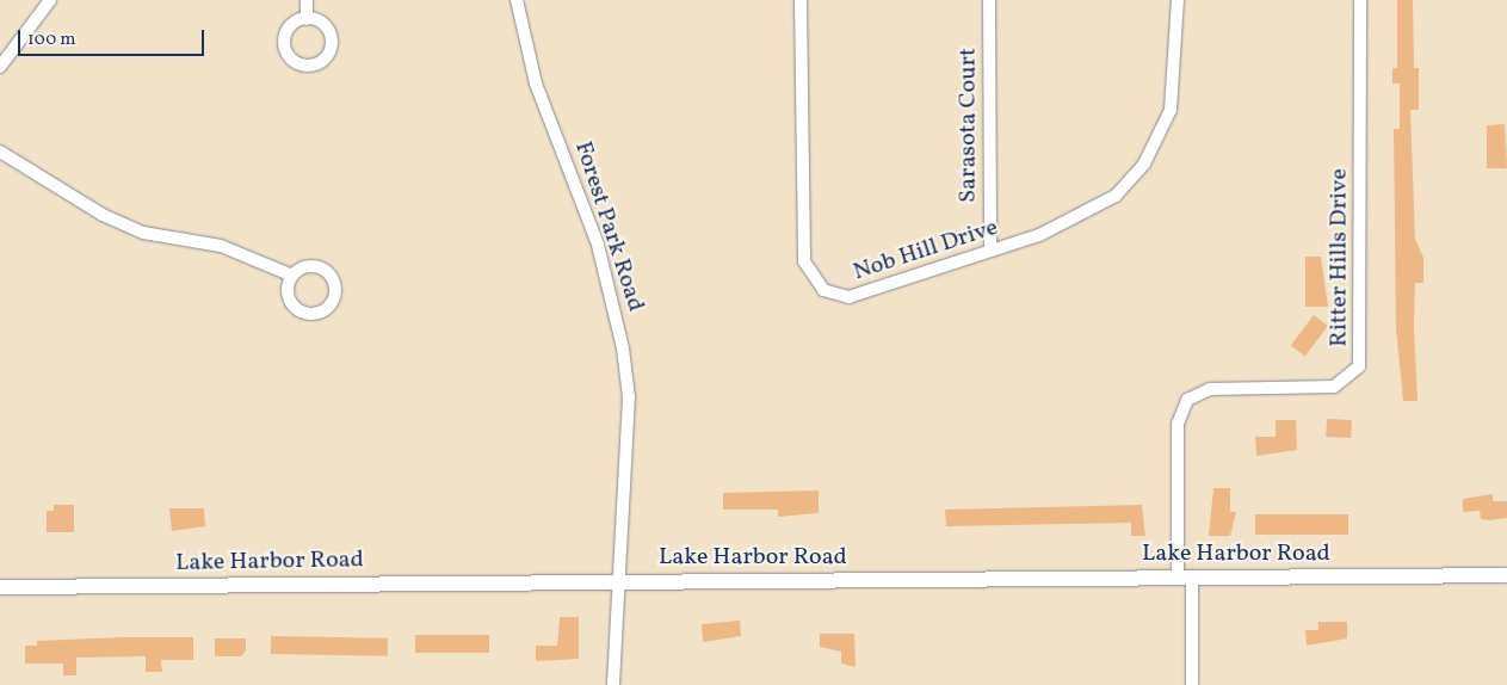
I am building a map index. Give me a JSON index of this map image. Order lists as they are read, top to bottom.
{
  "streets": {
    "street": [
      "Sarasota Court",
      "Forest Park Road",
      "Nob Hill Drive",
      "Ritter Hills Drive",
      "Lake Harbor Road"
    ]
  },
  "crossings": [
    ["Sarasota Court", "Nob Hill Drive"],
    ["Forest Park Road", "Lake Harbor Road"],
    ["Ritter Hills Drive", "Lake Harbor Road"]
  ],
  "scale_bar": "100 m"
}
